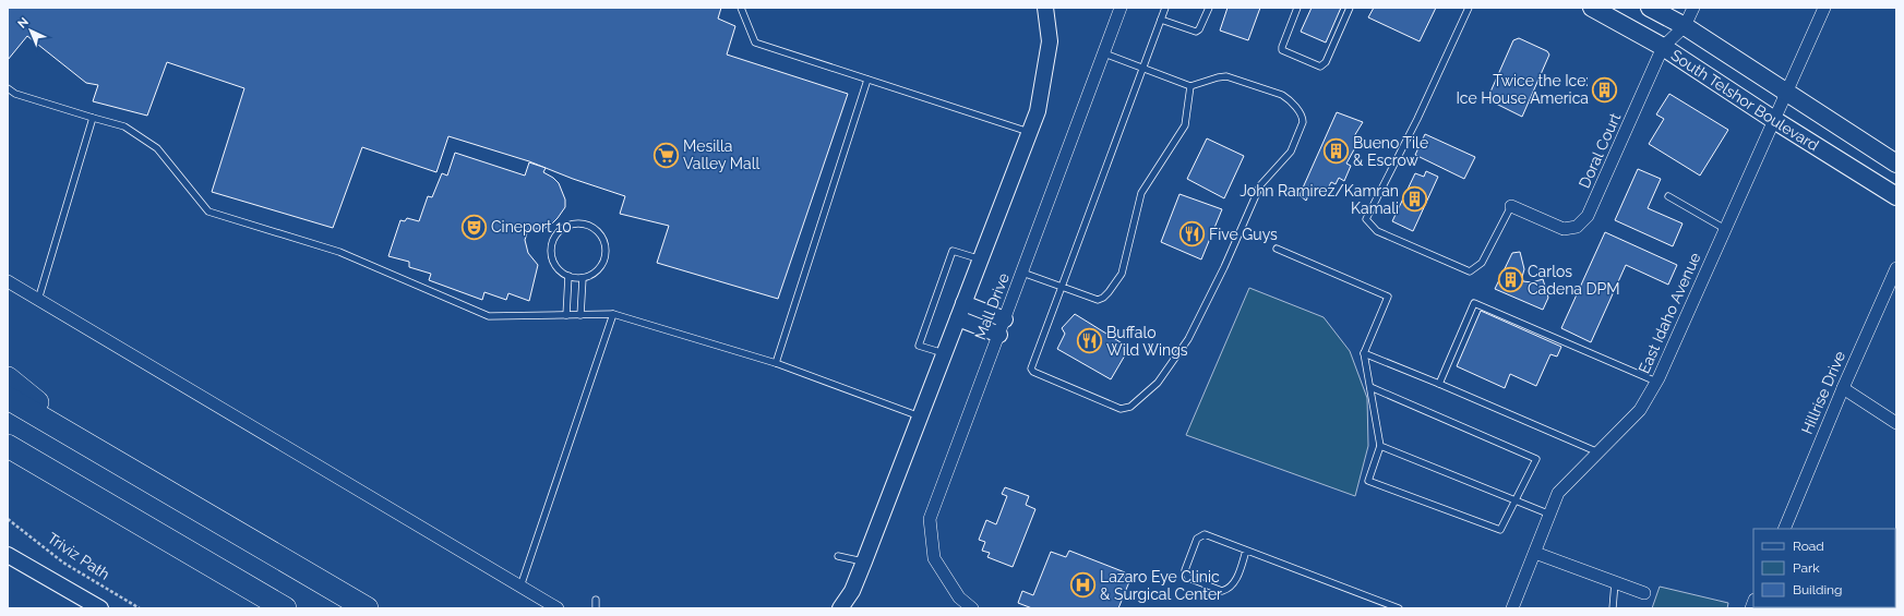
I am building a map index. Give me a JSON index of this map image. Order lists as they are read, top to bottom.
{
  "streets": {
    "main road": ["South Telshor Boulevard"],
    "street": [
      "Doral Court",
      "Mall Drive",
      "East Idaho Avenue",
      "Hillrise Drive"
    ],
    "path": ["Triviz Path"]
  },
  "crossings": [
    ["South Telshor Boulevard", "Doral Court"],
    ["South Telshor Boulevard", "East Idaho Avenue"]
  ],
  "places": {
    "building": [
      "Twice the Ice: Ice House America",
      "Bueno Tile & Escrow",
      "John Ramirez/Kamran Kamali",
      "Carlos Cadena DPM"
    ],
    "supermarket": ["Mesilla Valley Mall"],
    "theatre": ["Cineport 10"],
    "restaurant": ["Five Guys", "Buffalo Wild Wings"],
    "hospital": ["Lazaro Eye Clinic & Surgical Center"]
  },
  "legend": ["Road", "Park", "Building"],
  "north": "top left"
}
